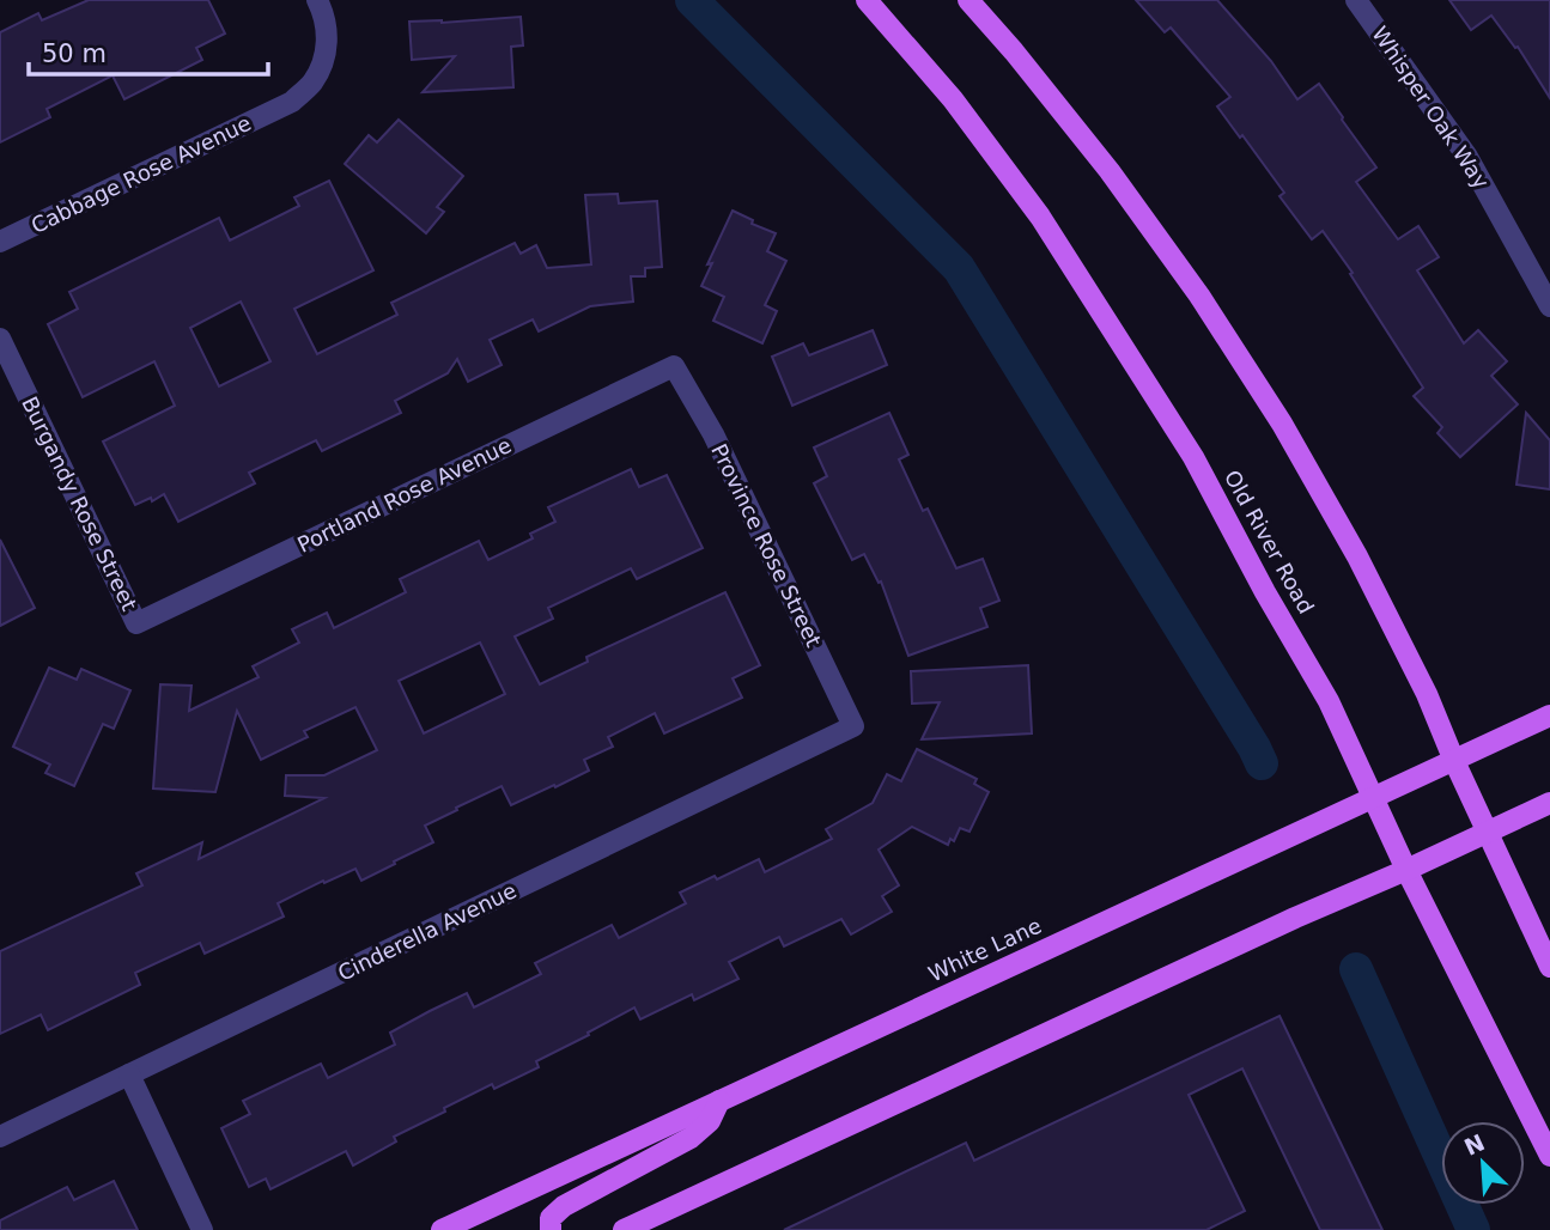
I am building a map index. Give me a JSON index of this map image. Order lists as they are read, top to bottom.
{
  "streets": {
    "main road": ["Old River Road", "White Lane"],
    "street": [
      "Whisper Oak Way",
      "Cabbage Rose Avenue",
      "Portland Rose Avenue",
      "Burgandy Rose Street",
      "Province Rose Street",
      "Cinderella Avenue"
    ]
  },
  "crossings": [
    ["Portland Rose Avenue", "Burgandy Rose Street"],
    ["Portland Rose Avenue", "Province Rose Street"],
    ["Old River Road", "White Lane"],
    ["Province Rose Street", "Cinderella Avenue"]
  ],
  "scale_bar": "50 m",
  "north": "top left"
}
